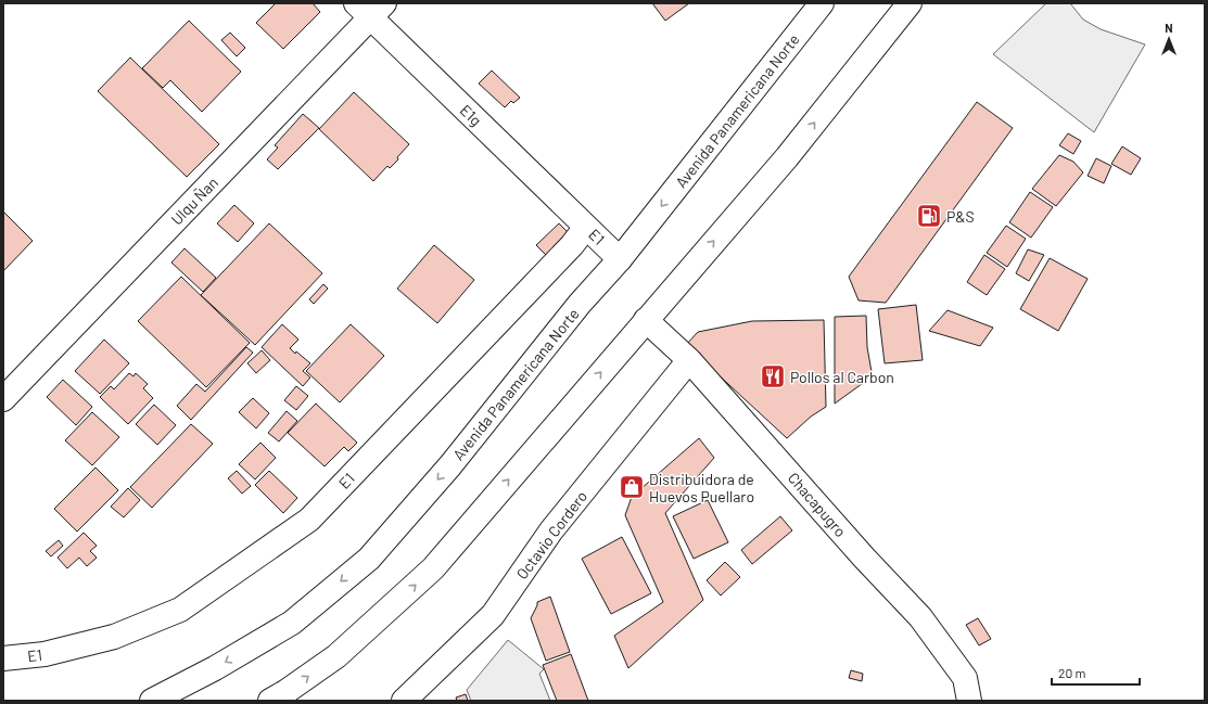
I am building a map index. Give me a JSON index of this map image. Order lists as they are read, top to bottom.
{
  "streets": {
    "main road": [
      "Avenida Panamericana Norte",
      "E1g",
      "Ulqu Ñan",
      "E1",
      "Chacapugro",
      "Octavio Cordero"
    ]
  },
  "crossings": [
    ["Avenida Panamericana Norte", "E1"],
    ["E1g", "Ulqu Ñan"],
    ["E1g", "E1"],
    ["Chacapugro", "Octavio Cordero"]
  ],
  "places": {
    "fuel station": ["P&S"],
    "restaurant": ["Pollos al Carbon"],
    "shop": ["Distribuidora de Huevos Puellaro"]
  },
  "scale_bar": "20 m",
  "north": "top"
}
